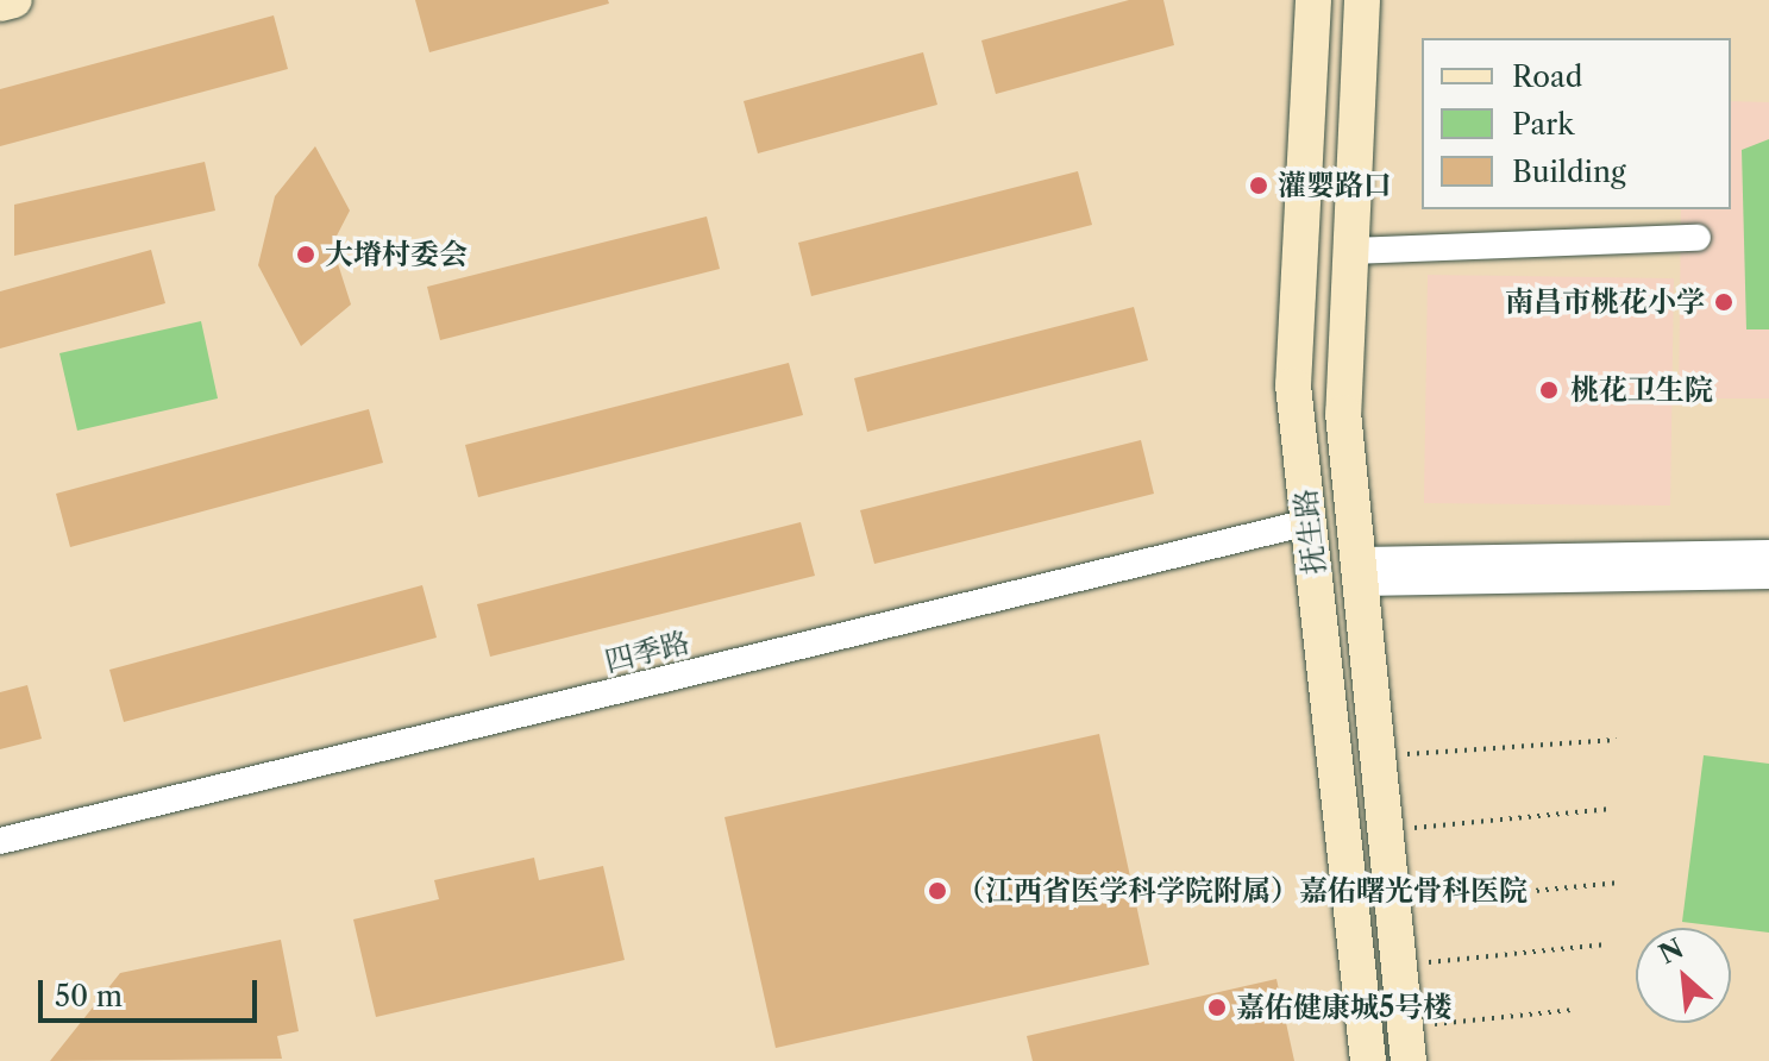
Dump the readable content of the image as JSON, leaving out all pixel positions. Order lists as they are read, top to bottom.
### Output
{
  "streets": {
    "main road": ["抚生路"],
    "street": ["四季路"]
  },
  "crossings": [
    ["抚生路", "四季路"]
  ],
  "places": [
    "灌婴路口",
    "大塉村委会",
    "南昌市桃花小学",
    "桃花卫生院",
    "（江西省医学科学院附属）嘉佑曙光骨科医院",
    "嘉佑健康城5号楼"
  ],
  "legend": ["Road", "Park", "Building"],
  "scale_bar": "50 m",
  "north": "top left"
}
